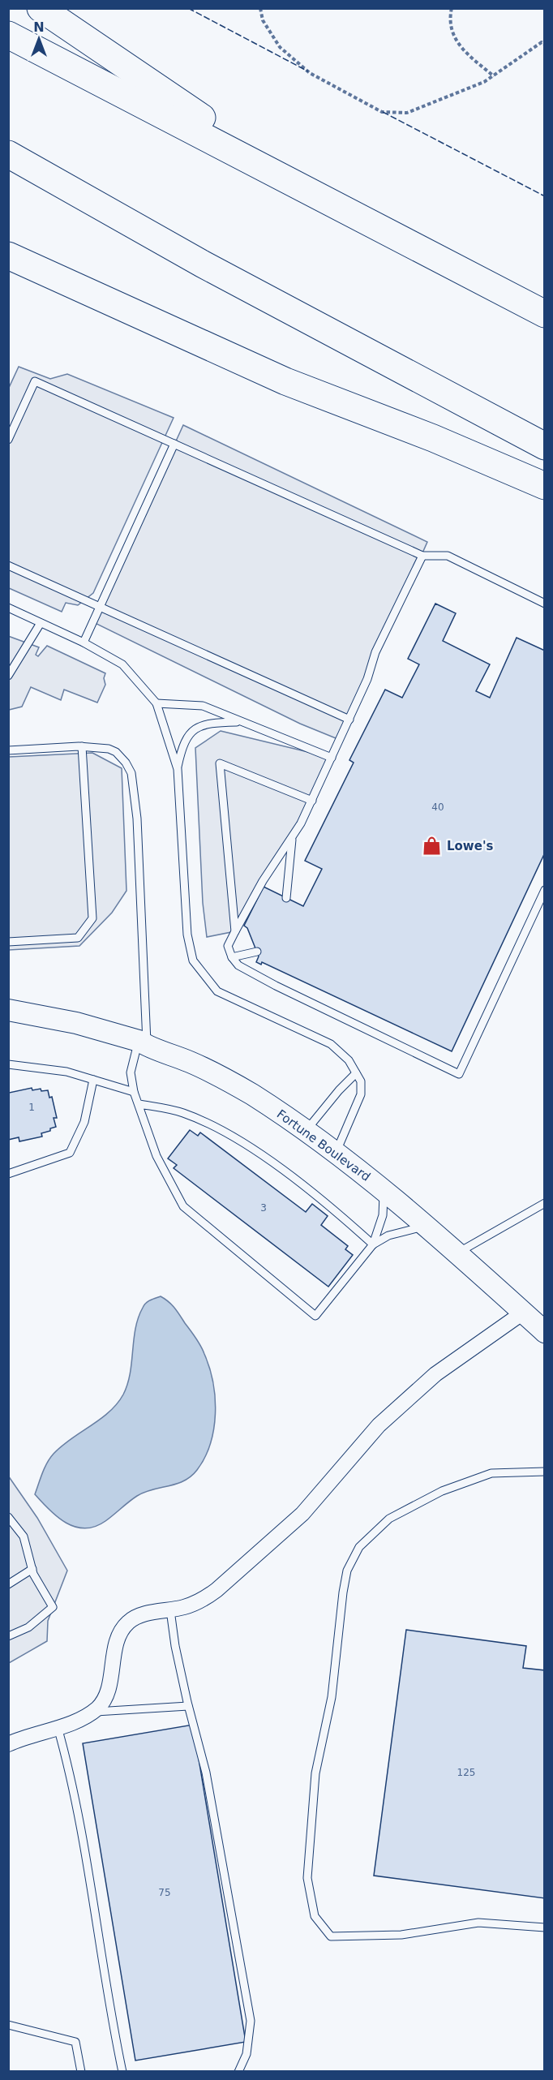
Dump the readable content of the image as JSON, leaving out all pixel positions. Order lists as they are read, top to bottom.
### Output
{
  "streets": {
    "main road": ["Fortune Boulevard"]
  },
  "places": {
    "shop": ["Lowe's"]
  },
  "house_numbers": [
    "40",
    "1",
    "3",
    "125",
    "75"
  ],
  "north": "top"
}
